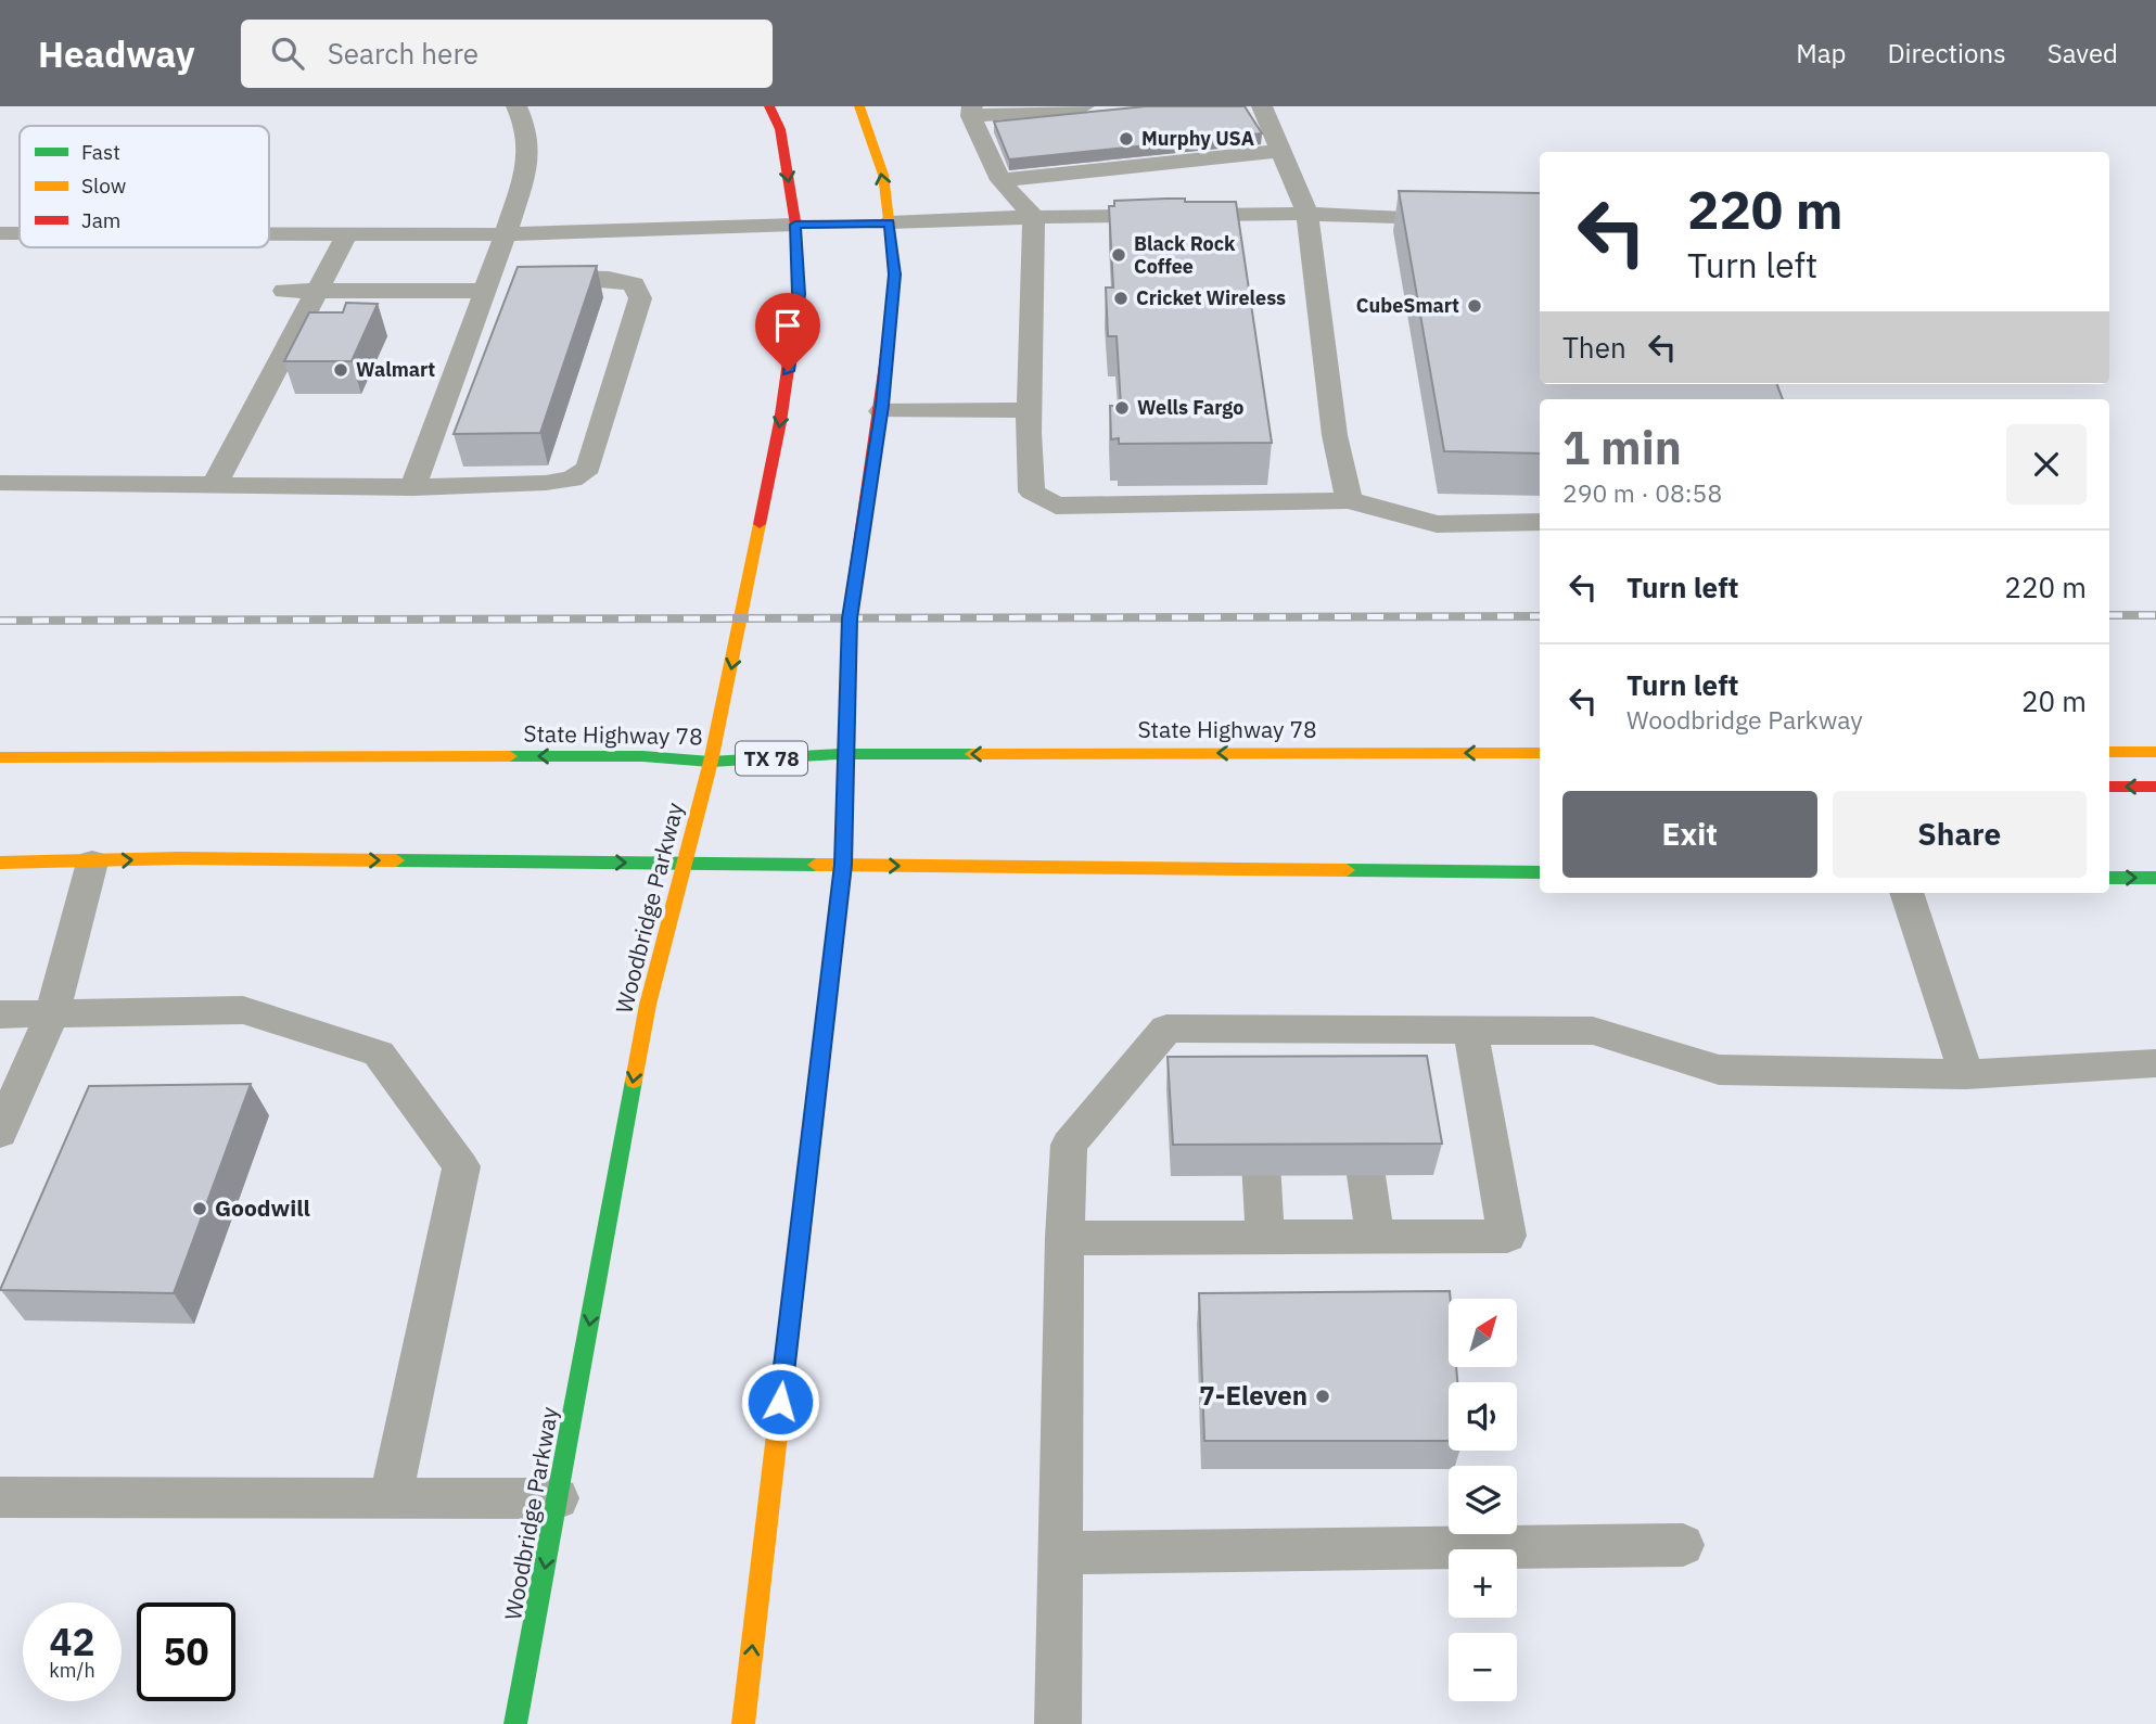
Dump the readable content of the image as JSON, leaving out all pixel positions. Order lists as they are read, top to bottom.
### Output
{
  "streets": {
    "main road": ["State Highway 78", "TX 78", "Woodbridge Parkway"]
  },
  "crossings": [
    ["State Highway 78", "Woodbridge Parkway"]
  ],
  "places": [
    "Murphy USA",
    "Black Rock Coffee",
    "Cricket Wireless",
    "CubeSmart",
    "Walmart",
    "Wells Fargo",
    "Goodwill",
    "7-Eleven"
  ],
  "legend": ["Fast", "Slow", "Jam"],
  "north": "top right",
  "page": {
    "header": "Headway",
    "search": "Search here",
    "nav": ["Map", "Directions", "Saved"],
    "turn": ["220 m", "Turn left"],
    "then": "Then",
    "heading": ["1 min", "290 m · 08:58"],
    "list": [
      {
        "name": "Turn left",
        "value": "220 m"
      },
      {
        "name": "Turn left",
        "note": "Woodbridge Parkway",
        "value": "20 m"
      }
    ],
    "buttons": ["Exit", "Share"],
    "map_buttons": ["+", "−"],
    "speed": "42 km/h",
    "limit": "50"
  }
}
